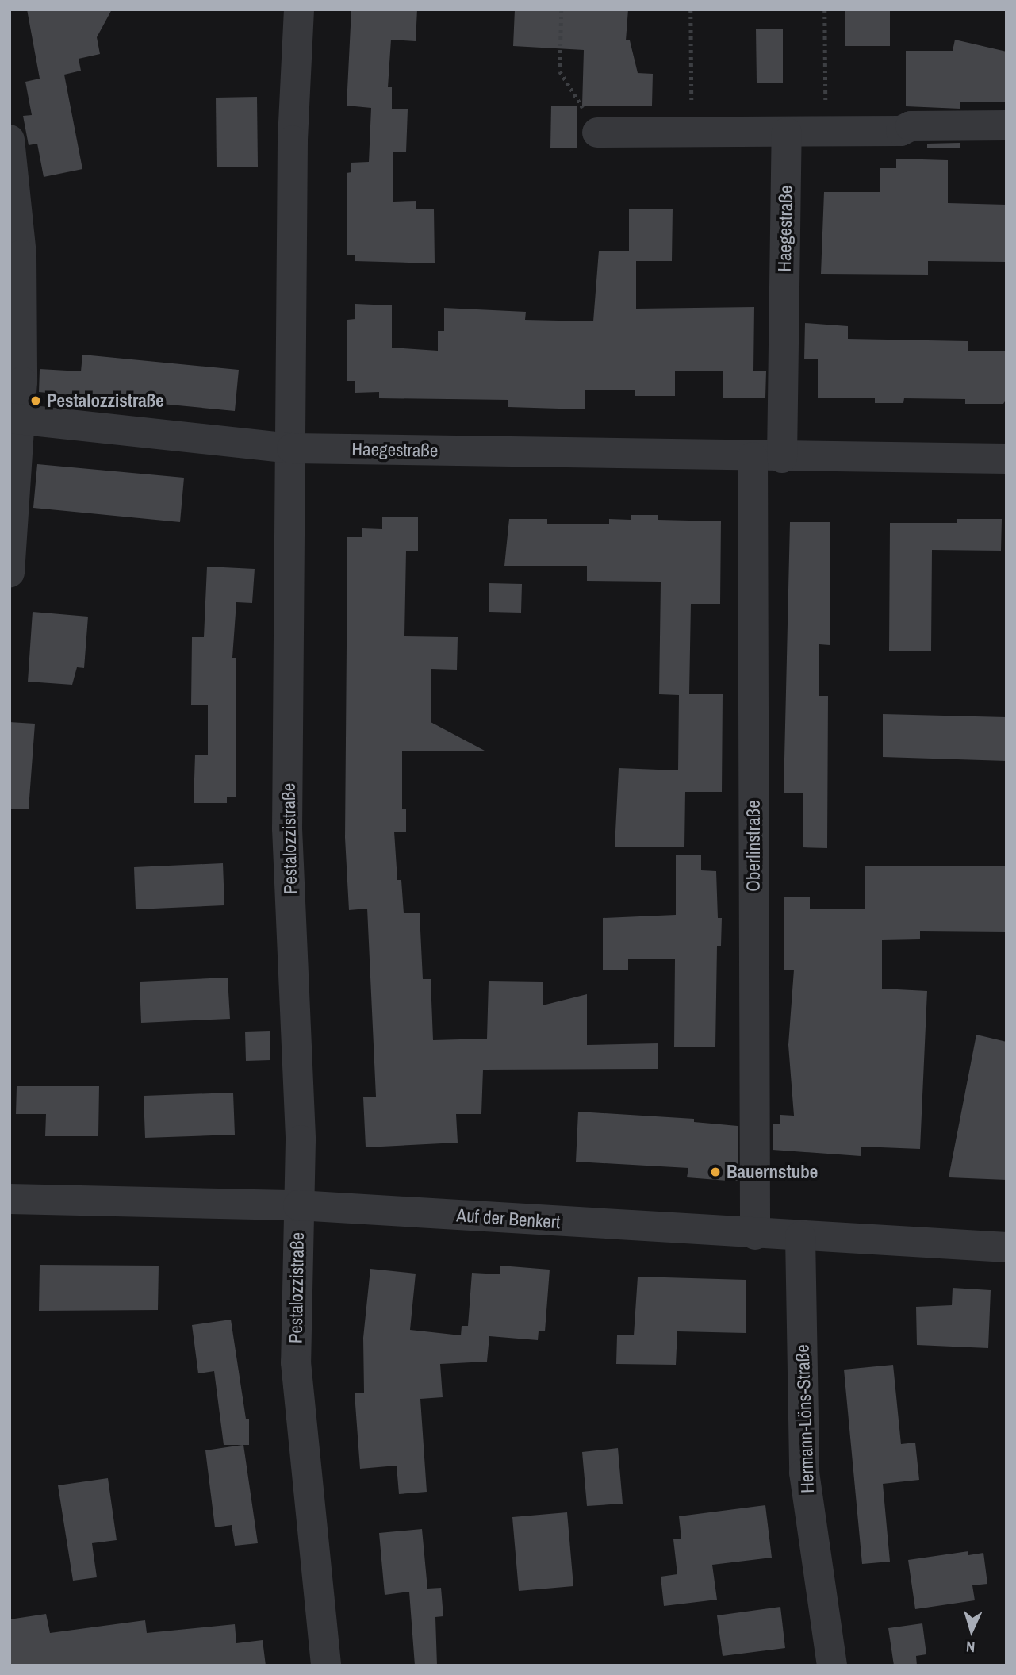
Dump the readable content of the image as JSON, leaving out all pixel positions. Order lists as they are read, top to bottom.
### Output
{
  "streets": {
    "street": [
      "Haegestraße",
      "Pestalozzistraße",
      "Oberlinstraße",
      "Auf der Benkert",
      "Hermann-Löns-Straße"
    ]
  },
  "crossings": [
    ["Haegestraße", "Pestalozzistraße"],
    ["Haegestraße", "Oberlinstraße"],
    ["Pestalozzistraße", "Auf der Benkert"],
    ["Oberlinstraße", "Auf der Benkert"],
    ["Auf der Benkert", "Hermann-Löns-Straße"]
  ],
  "places": ["Pestalozzistraße", "Bauernstube"],
  "north": "bottom"
}
